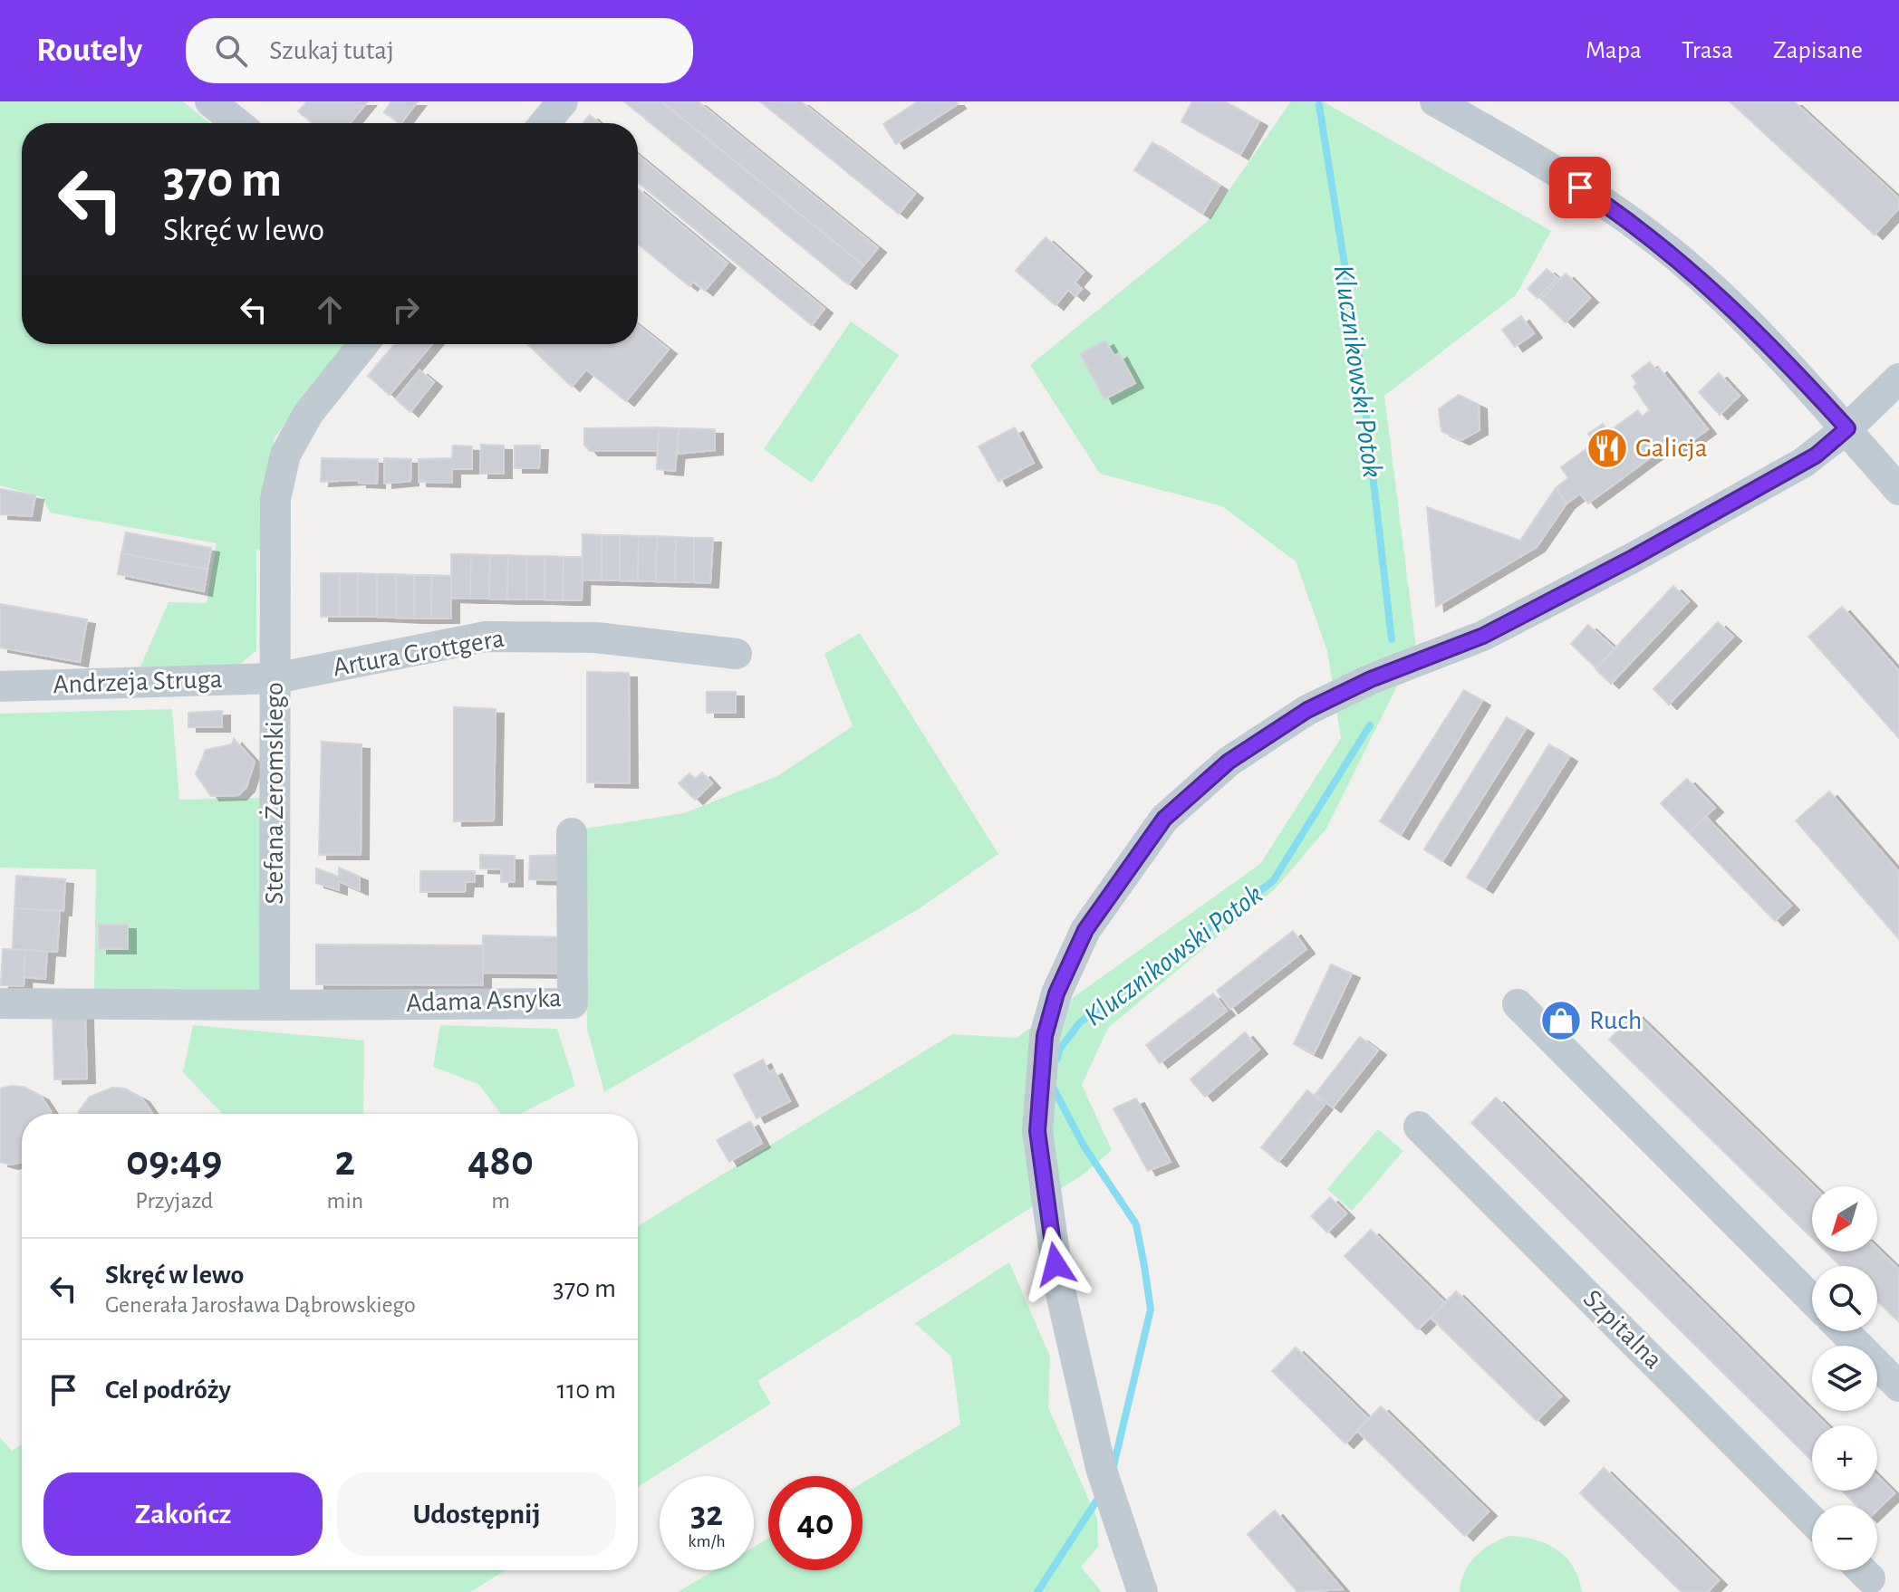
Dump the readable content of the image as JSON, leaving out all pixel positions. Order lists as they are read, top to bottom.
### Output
{
  "streets": {
    "street": [
      "Artura Grottgera",
      "Andrzeja Struga",
      "Stefana Żeromskiego",
      "Adama Asnyka",
      "Szpitalna"
    ]
  },
  "crossings": [
    ["Artura Grottgera", "Andrzeja Struga"],
    ["Artura Grottgera", "Stefana Żeromskiego"],
    ["Andrzeja Struga", "Stefana Żeromskiego"],
    ["Stefana Żeromskiego", "Adama Asnyka"]
  ],
  "water": ["Klucznikowski Potok"],
  "places": {
    "restaurant": ["Galicja"],
    "shop": ["Ruch"]
  },
  "north": "bottom left",
  "page": {
    "header": "Routely",
    "search": "Szukaj tutaj",
    "nav": ["Mapa", "Trasa", "Zapisane"],
    "turn": ["370 m", "Skręć w lewo"],
    "eta": [
      "09:49",
      "Przyjazd",
      "2",
      "min",
      "480",
      "m"
    ],
    "map_buttons": ["+", "−"],
    "list": [
      {
        "name": "Skręć w lewo",
        "note": "Generała Jarosława Dąbrowskiego",
        "value": "370 m"
      },
      {
        "name": "Cel podróży",
        "value": "110 m"
      }
    ],
    "buttons": ["Zakończ", "Udostępnij"],
    "speed": "32 km/h",
    "limit": "40"
  }
}
